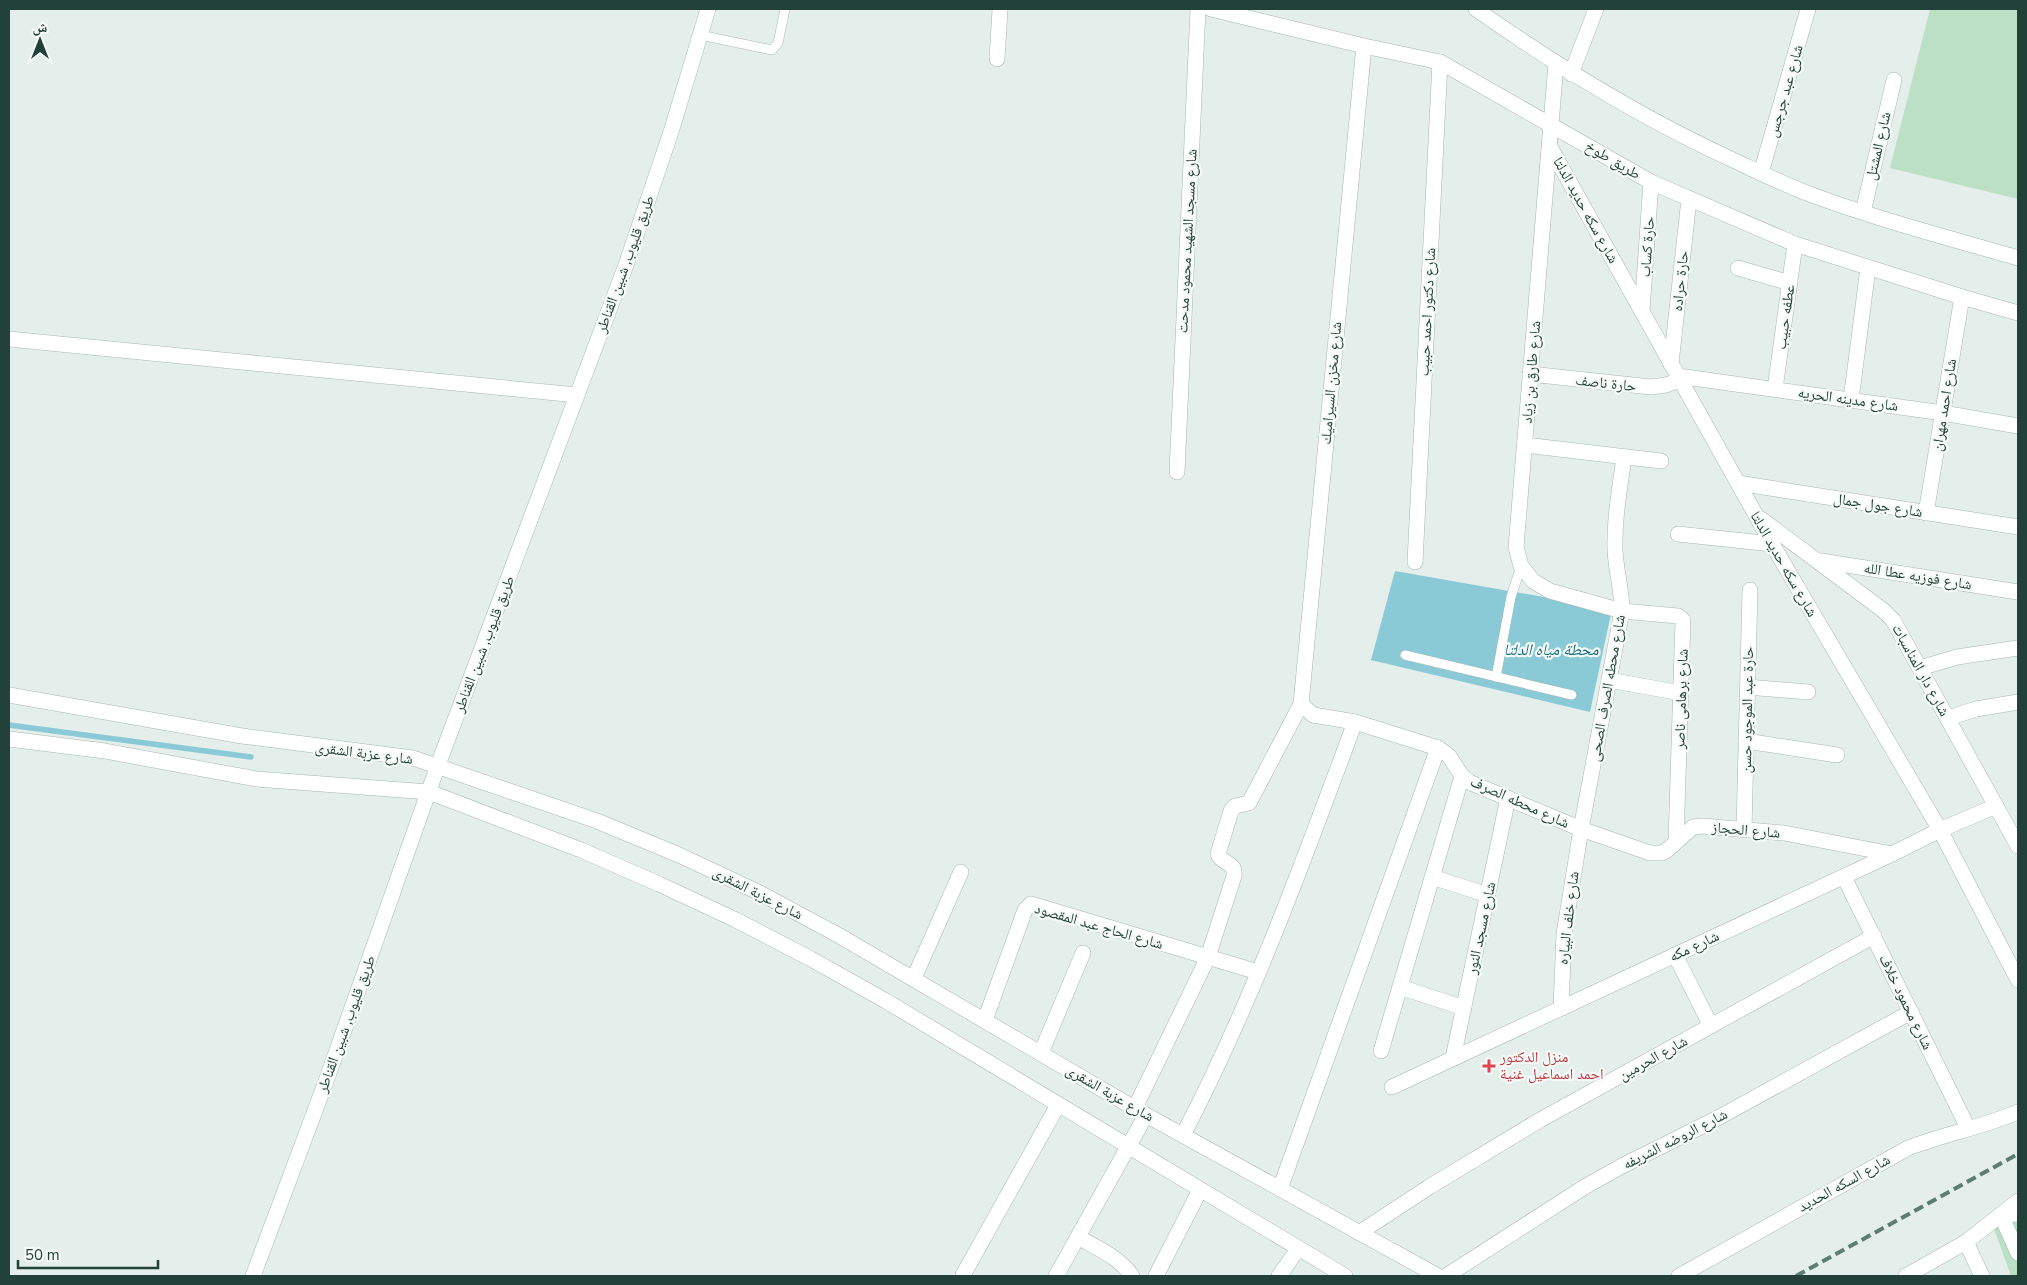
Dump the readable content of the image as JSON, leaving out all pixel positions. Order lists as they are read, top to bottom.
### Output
{
  "streets": {
    "street": [
      "شارع عبد جرجس",
      "شارع المشتل",
      "طريق طوخ",
      "شارع سكه حديد الدلتا",
      "شارع مسجد الشهيد محمود مدحت",
      "حارة كساب",
      "طريق قليوب, شبين القناطر",
      "حارة حراده",
      "شارع دكتور احمد حبيب",
      "عطفه حبيب",
      "شارع طارق بن زياد",
      "شارع مخزن السيراميك",
      "حارة ناصف",
      "شارع مدينه الحريه",
      "شارع احمد مهران",
      "شارع جول جمال",
      "شارع فوزيه عطا الله",
      "شارع دار المناسبات",
      "شارع محطه الصرف الصحى",
      "شارع برهامى ناصر",
      "حارة عبد الموجود حسن",
      "شارع عزبة الشقرى",
      "شارع محطه الصرف",
      "شارع الحجاز",
      "شارع خلف البياره",
      "شارع الحاج عبد المقصود",
      "شارع مسجد النور",
      "شارع مكه",
      "شارع محمود خلاف",
      "شارع الحرمين",
      "شارع الروضه الشريفه",
      "شارع السكه الحديد"
    ]
  },
  "crossings": [
    ["طريق طوخ", "حارة كساب"],
    ["طريق طوخ", "حارة حراده"],
    ["طريق طوخ", "شارع دكتور احمد حبيب"],
    ["طريق طوخ", "عطفه حبيب"],
    ["طريق طوخ", "شارع طارق بن زياد"],
    ["طريق طوخ", "شارع مخزن السيراميك"],
    ["طريق طوخ", "شارع احمد مهران"],
    ["شارع سكه حديد الدلتا", "حارة كساب"],
    ["شارع سكه حديد الدلتا", "حارة حراده"],
    ["شارع سكه حديد الدلتا", "شارع طارق بن زياد"],
    ["شارع سكه حديد الدلتا", "حارة ناصف"],
    ["شارع سكه حديد الدلتا", "شارع مدينه الحريه"],
    ["شارع سكه حديد الدلتا", "شارع جول جمال"],
    ["شارع سكه حديد الدلتا", "شارع دار المناسبات"],
    ["شارع سكه حديد الدلتا", "شارع مكه"],
    ["طريق قليوب, شبين القناطر", "شارع عزبة الشقرى"],
    ["حارة حراده", "حارة ناصف"],
    ["حارة حراده", "شارع مدينه الحريه"],
    ["عطفه حبيب", "شارع مدينه الحريه"],
    ["شارع طارق بن زياد", "حارة ناصف"],
    ["شارع مخزن السيراميك", "شارع محطه الصرف"],
    ["حارة ناصف", "شارع مدينه الحريه"],
    ["شارع مدينه الحريه", "شارع احمد مهران"],
    ["شارع احمد مهران", "شارع جول جمال"],
    ["شارع فوزيه عطا الله", "شارع دار المناسبات"],
    ["شارع دار المناسبات", "شارع مكه"],
    ["شارع محطه الصرف الصحى", "شارع برهامى ناصر"],
    ["شارع محطه الصرف الصحى", "شارع محطه الصرف"],
    ["شارع محطه الصرف الصحى", "شارع الحجاز"],
    ["شارع محطه الصرف الصحى", "شارع خلف البياره"],
    ["شارع برهامى ناصر", "شارع الحجاز"],
    ["حارة عبد الموجود حسن", "شارع الحجاز"],
    ["شارع عزبة الشقرى", "شارع الحاج عبد المقصود"],
    ["شارع عزبة الشقرى", "شارع الحرمين"],
    ["شارع محطه الصرف", "شارع الحجاز"],
    ["شارع محطه الصرف", "شارع خلف البياره"],
    ["شارع محطه الصرف", "شارع مسجد النور"],
    ["شارع الحجاز", "شارع خلف البياره"],
    ["شارع الحجاز", "شارع مكه"],
    ["شارع خلف البياره", "شارع مكه"],
    ["شارع مسجد النور", "شارع مكه"],
    ["شارع مكه", "شارع محمود خلاف"],
    ["شارع محمود خلاف", "شارع الحرمين"],
    ["شارع محمود خلاف", "شارع الروضه الشريفه"],
    ["شارع محمود خلاف", "شارع السكه الحديد"]
  ],
  "water": ["محطة مياه الدلتا"],
  "places": {
    "health": ["منزل الدكتور احمد اسماعيل غنية"]
  },
  "scale_bar": "50 m",
  "north": "top"
}
